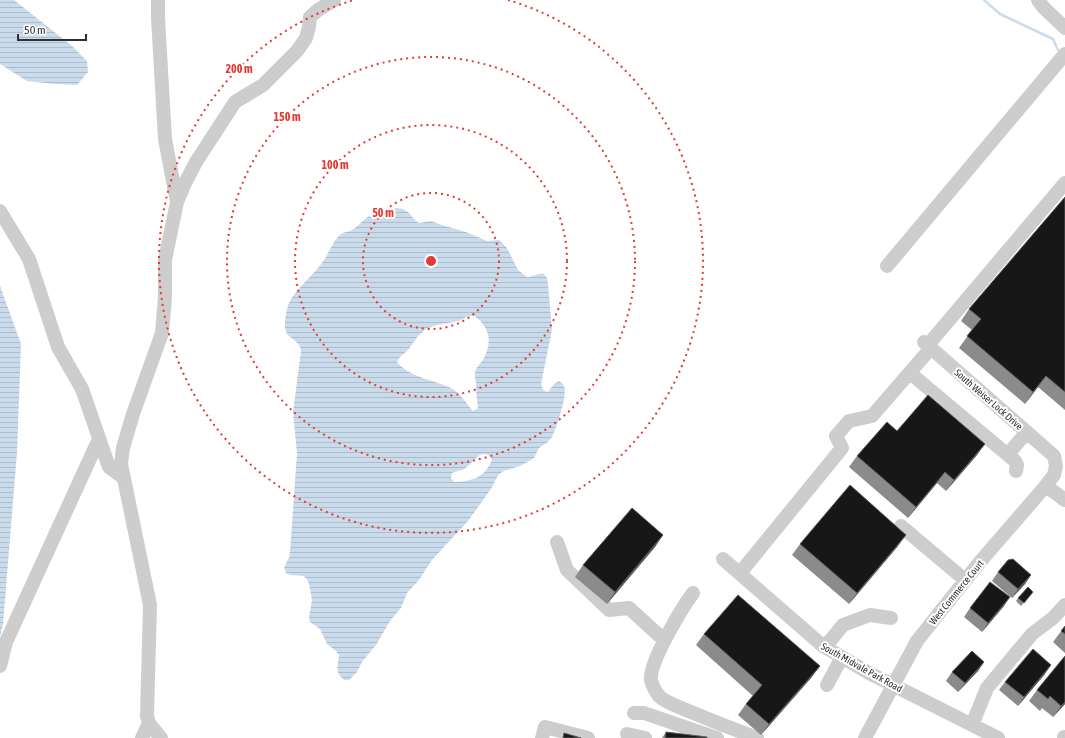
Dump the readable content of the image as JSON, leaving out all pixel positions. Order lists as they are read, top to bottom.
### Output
{
  "streets": {
    "street": ["South Weiser Lock Drive", "West Commerce Court", "South Midvale Park Road"]
  },
  "crossings": [
    ["South Weiser Lock Drive", "West Commerce Court"],
    ["West Commerce Court", "South Midvale Park Road"]
  ],
  "scale_bar": "50 m",
  "rings": [
    "200 m",
    "150 m",
    "100 m",
    "50 m"
  ]
}
